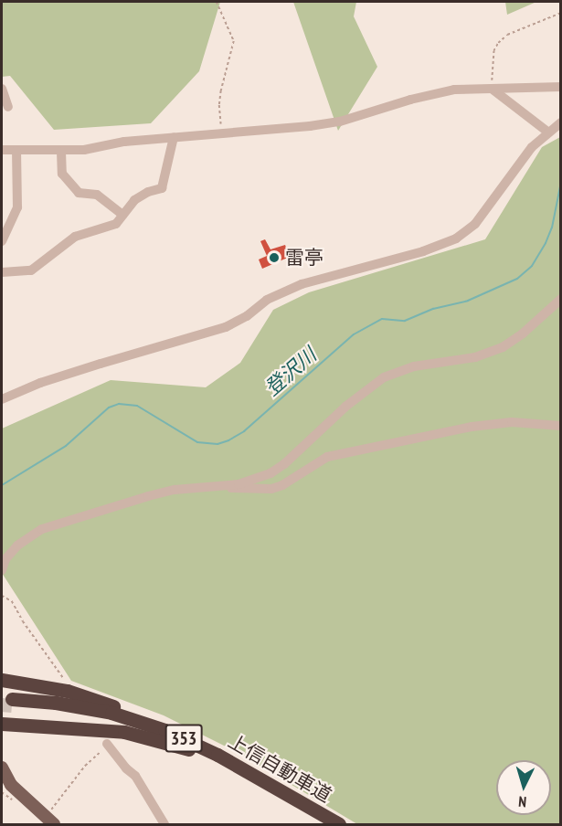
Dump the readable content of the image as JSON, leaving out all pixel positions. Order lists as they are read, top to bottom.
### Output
{
  "streets": {
    "highway": ["353", "上信自動車道"]
  },
  "water": ["登沢川"],
  "places": ["雷亭"],
  "north": "bottom"
}
